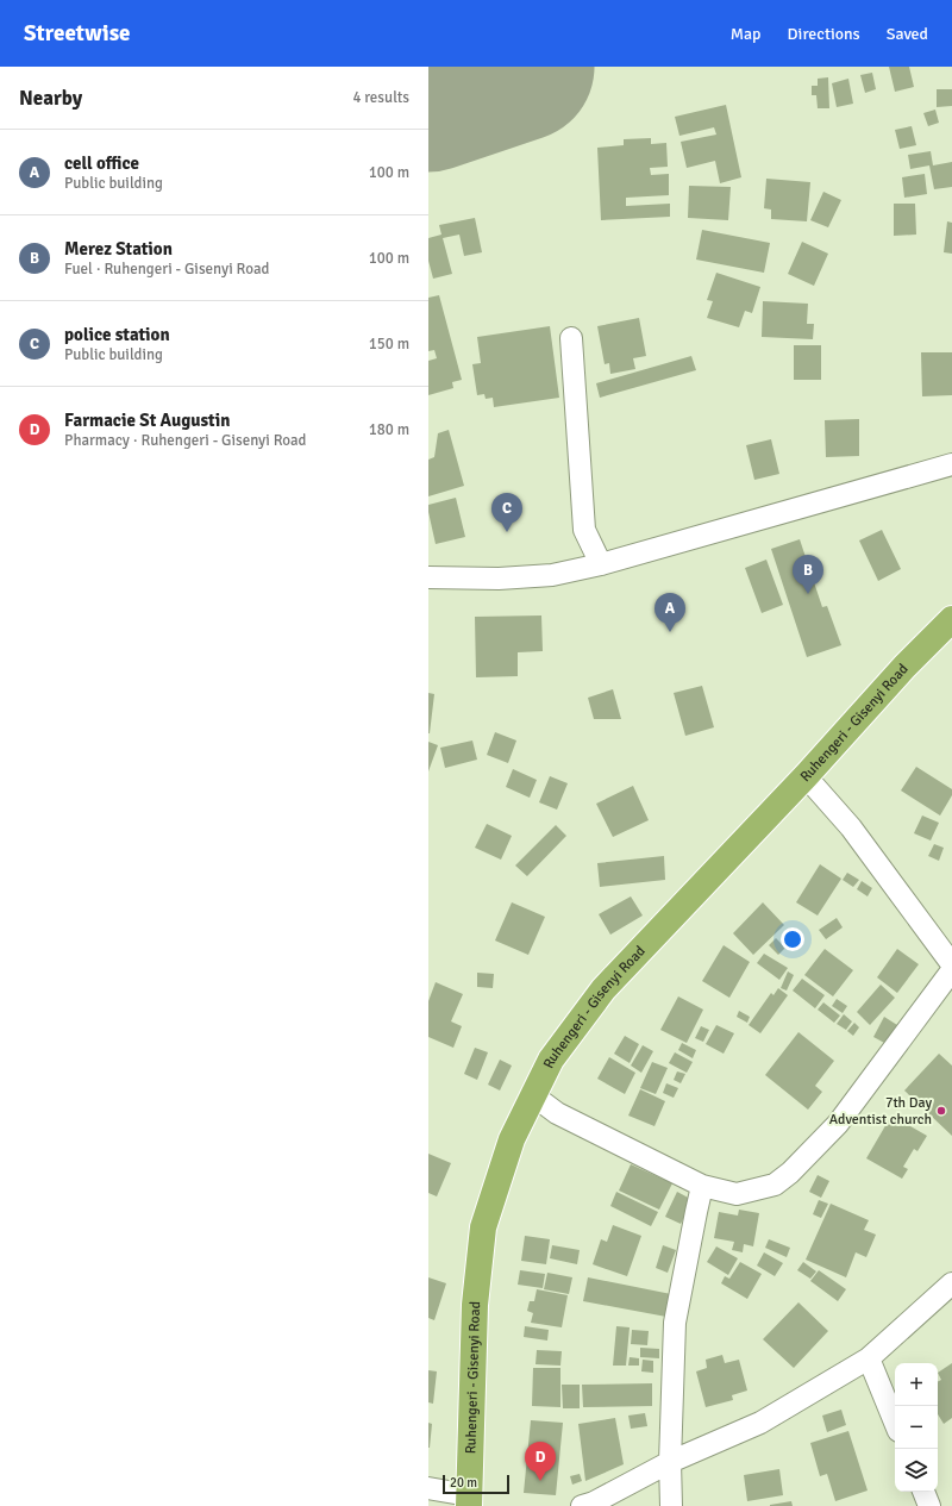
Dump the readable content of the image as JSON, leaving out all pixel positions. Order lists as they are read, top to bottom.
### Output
{
  "streets": {
    "highway": ["Ruhengeri - Gisenyi Road"]
  },
  "places": ["7th Day Adventist church"],
  "scale_bar": "20 m",
  "page": {
    "header": "Streetwise",
    "nav": ["Map", "Directions", "Saved"],
    "heading": ["Nearby", "4 results"],
    "list": [
      {
        "mark": "A",
        "name": "cell office",
        "note": "Public building",
        "value": "100 m"
      },
      {
        "mark": "B",
        "name": "Merez Station",
        "note": "Fuel · Ruhengeri - Gisenyi Road",
        "value": "100 m"
      },
      {
        "mark": "C",
        "name": "police station",
        "note": "Public building",
        "value": "150 m"
      },
      {
        "mark": "D",
        "name": "Farmacie St Augustin",
        "note": "Pharmacy · Ruhengeri - Gisenyi Road",
        "value": "180 m"
      }
    ],
    "pins": [
      "C",
      "B",
      "A",
      "D"
    ],
    "map_buttons": ["+", "−"],
    "scale": "20 m"
  }
}
